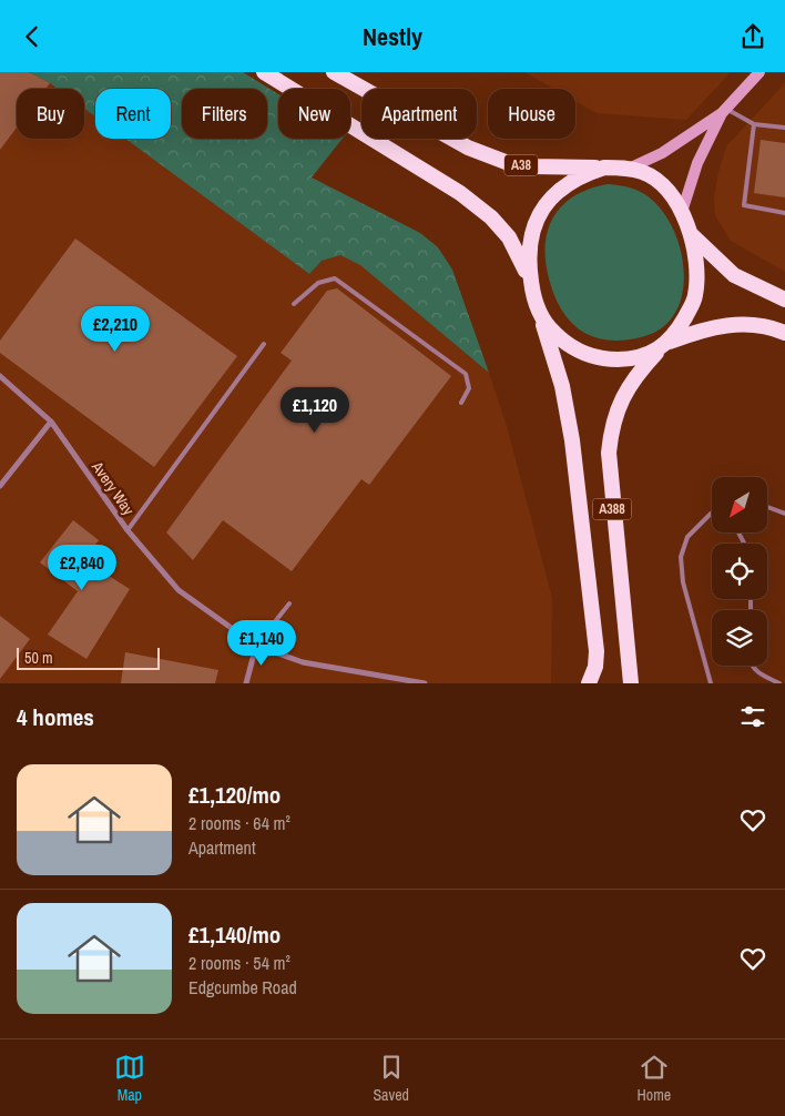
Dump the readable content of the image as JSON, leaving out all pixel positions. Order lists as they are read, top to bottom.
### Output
{
  "streets": {
    "highway": ["A38", "A388"],
    "street": ["Avery Way"]
  },
  "crossings": [
    ["A38", "A388"]
  ],
  "scale_bar": "50 m",
  "north": "bottom left",
  "page": {
    "header": "Nestly",
    "chip": [
      "Buy",
      "Rent",
      "Filters",
      "New",
      "Apartment",
      "House"
    ],
    "price": [
      "£2,210",
      "£1,120",
      "£2,840",
      "£1,140"
    ],
    "scale": "50 m",
    "heading": "4 homes",
    "list": [
      {
        "name": "£1,120/mo",
        "note": "2 rooms · 64 m² · Apartment"
      },
      {
        "name": "£1,140/mo",
        "note": "2 rooms · 54 m² · Edgcumbe Road"
      }
    ],
    "tabs": ["Map", "Saved", "Home"]
  }
}
